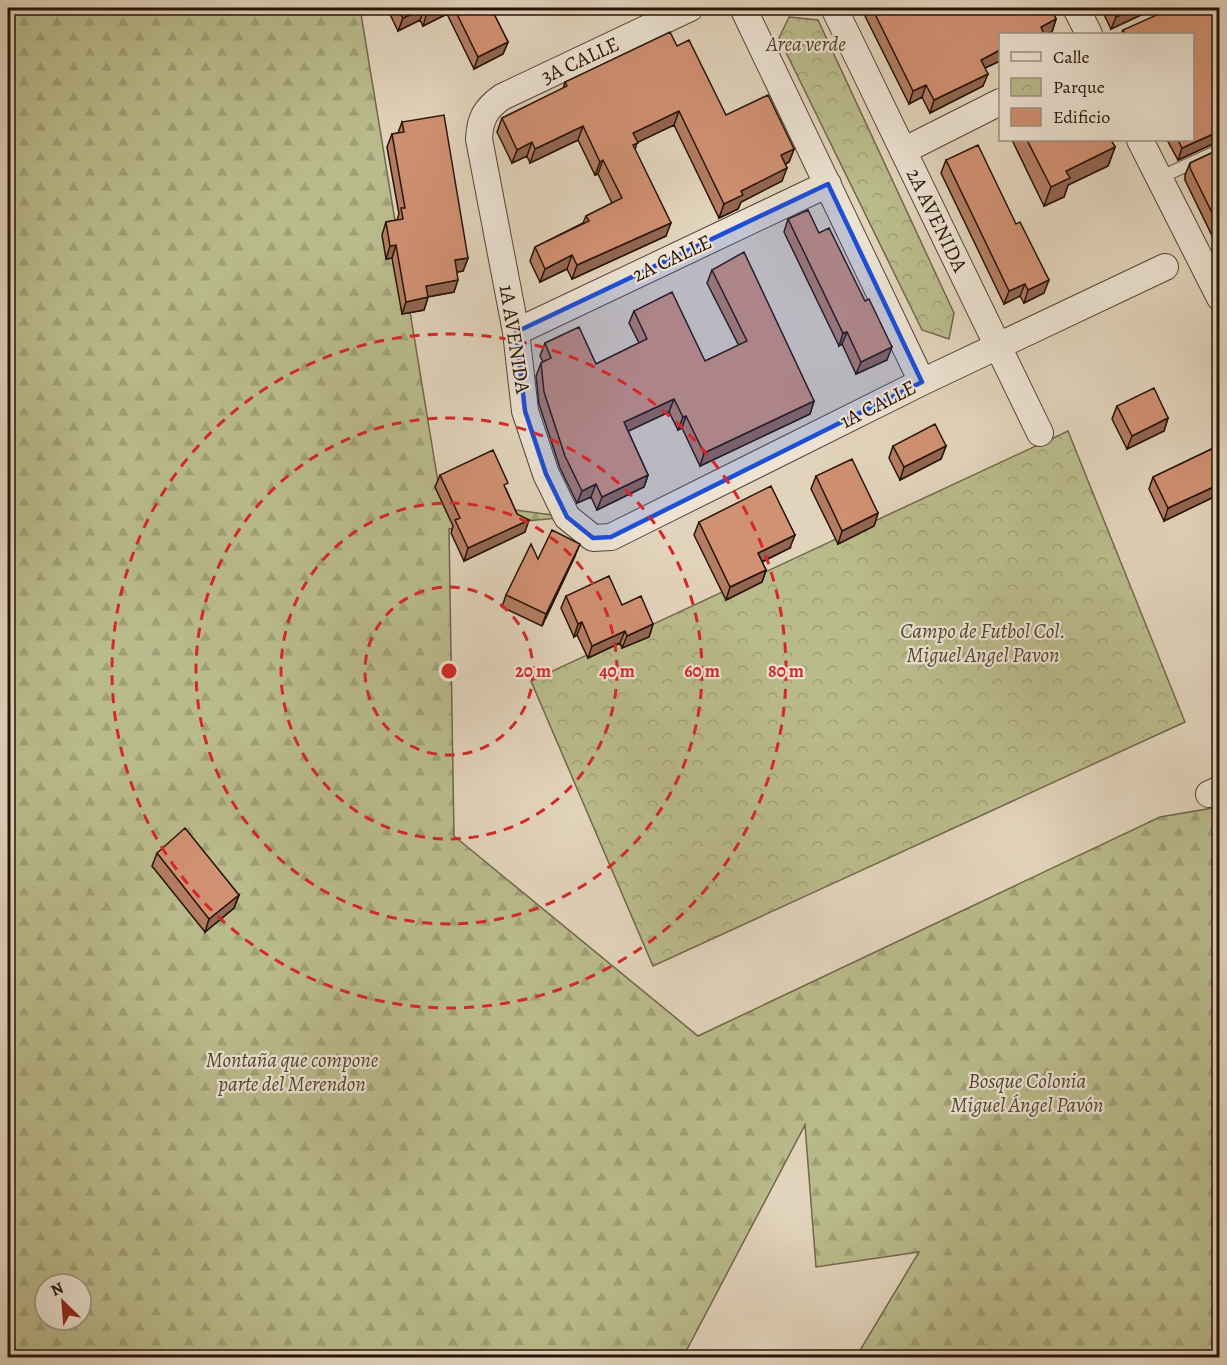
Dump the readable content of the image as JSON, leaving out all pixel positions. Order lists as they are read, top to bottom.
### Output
{
  "streets": {
    "street": [
      "3A CALLE",
      "2A AVENIDA",
      "2A CALLE",
      "1A AVENIDA",
      "1A CALLE"
    ]
  },
  "crossings": [
    ["3A CALLE", "1A AVENIDA"],
    ["2A AVENIDA", "1A CALLE"],
    ["2A CALLE", "1A AVENIDA"],
    ["1A AVENIDA", "1A CALLE"]
  ],
  "parks": [
    "Area verde",
    "Campo de Futbol Col. Miguel Angel Pavon",
    "Montaña que compone parte del Merendon",
    "Bosque Colonia Miguel Ángel Pavón"
  ],
  "legend": ["Calle", "Parque", "Edificio"],
  "north": "top left",
  "rings": [
    "20 m",
    "40 m",
    "60 m",
    "80 m"
  ]
}
